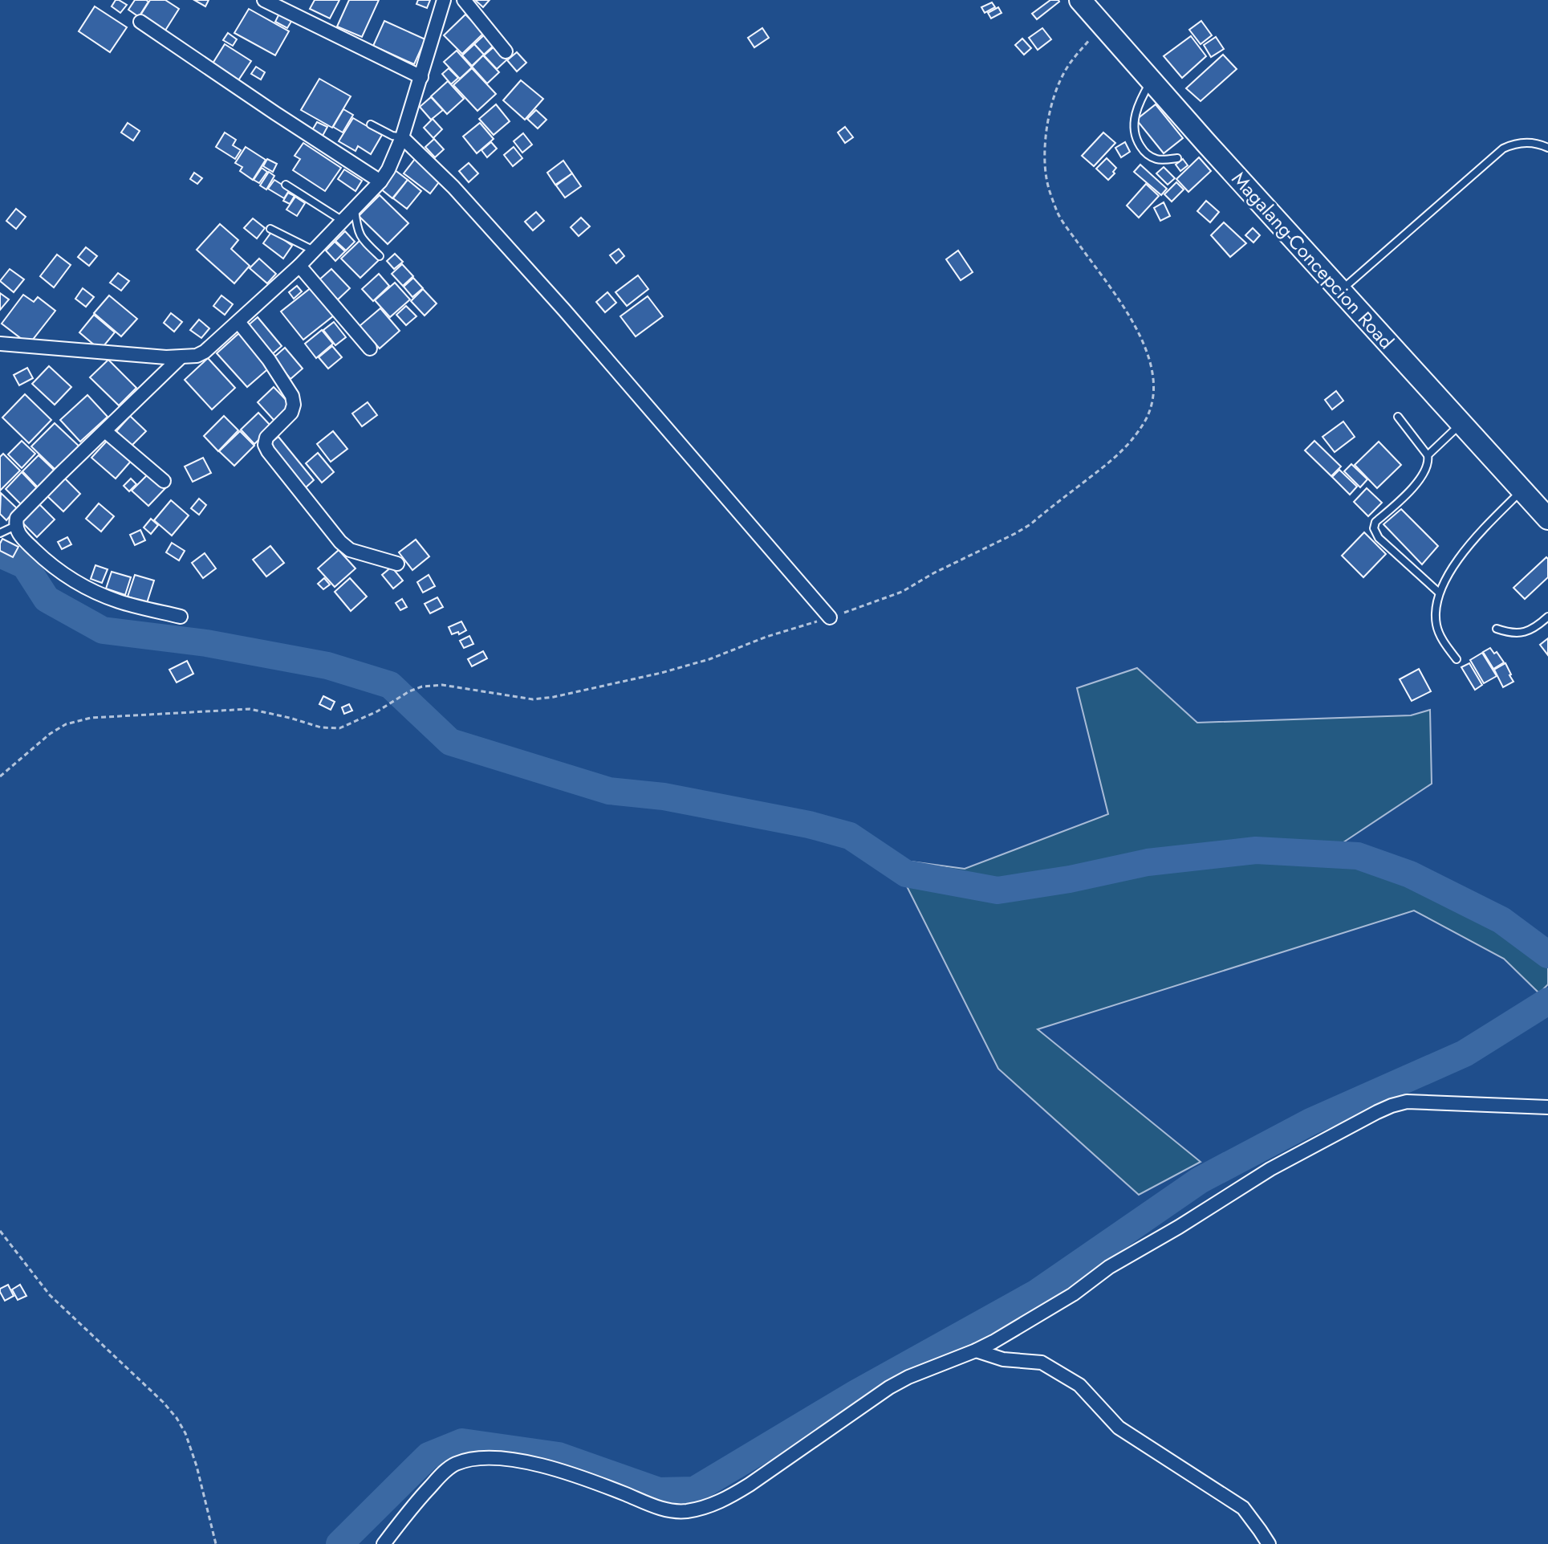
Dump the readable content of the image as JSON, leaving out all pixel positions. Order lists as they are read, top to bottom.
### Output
{
  "streets": {
    "main road": ["Magalang-Concepcion Road"]
  }
}
